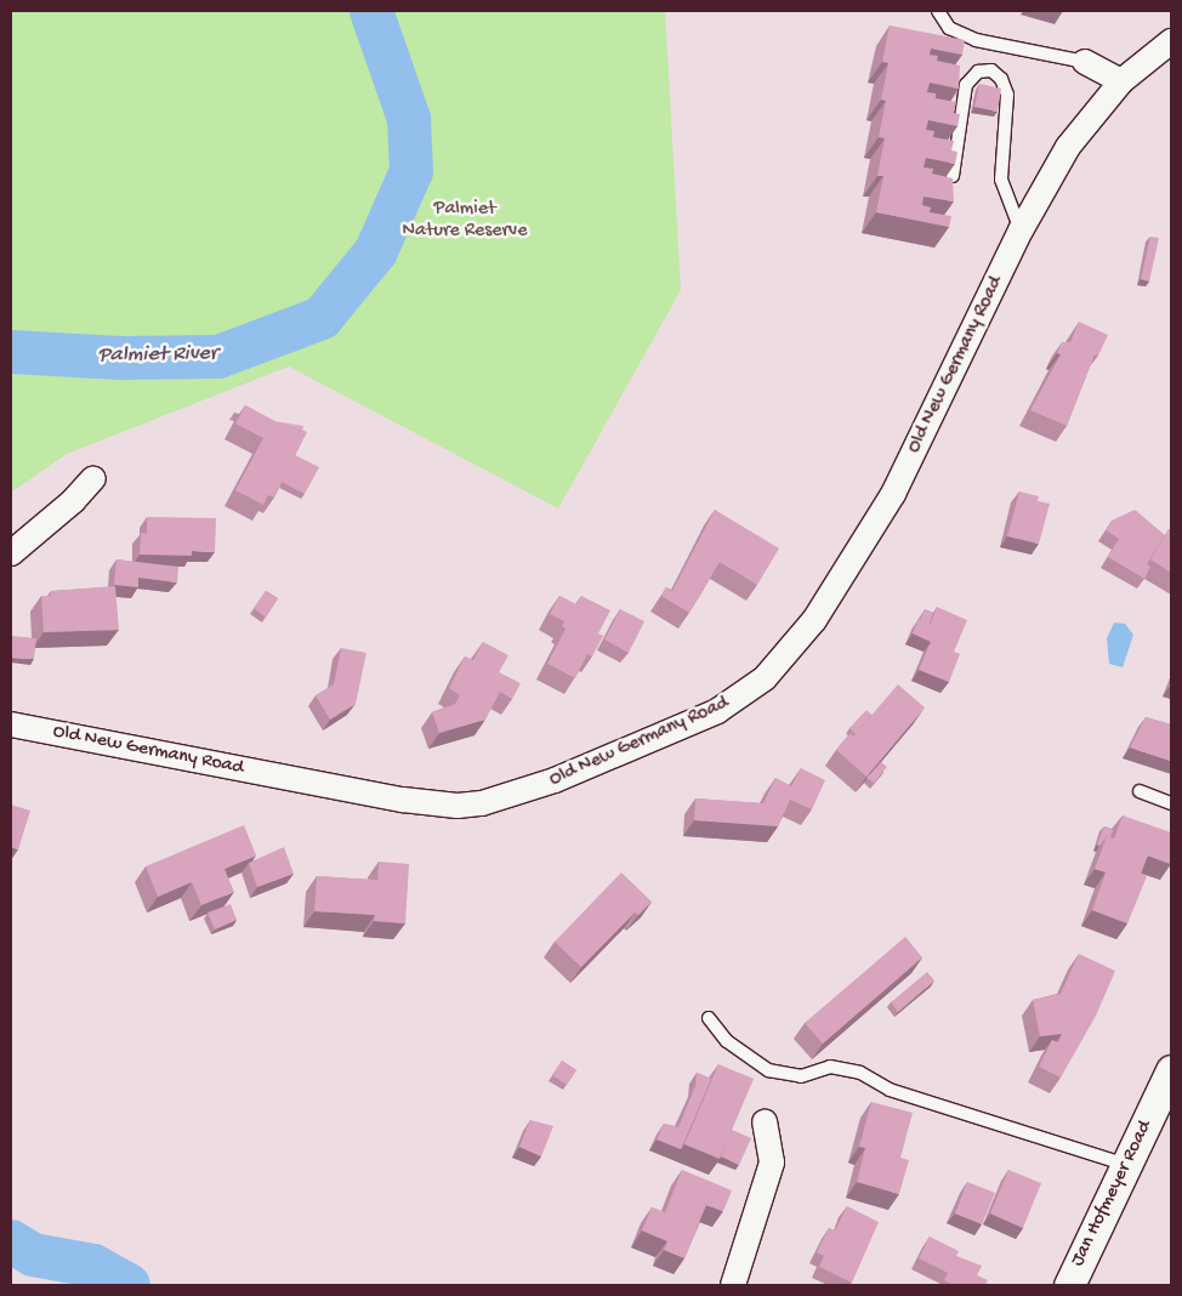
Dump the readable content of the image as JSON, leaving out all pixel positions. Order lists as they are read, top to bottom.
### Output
{
  "streets": {
    "street": ["Old New Germany Road", "Jan Hofmeyer Road"]
  },
  "water": ["Palmiet River"],
  "parks": ["Palmiet Nature Reserve"]
}
